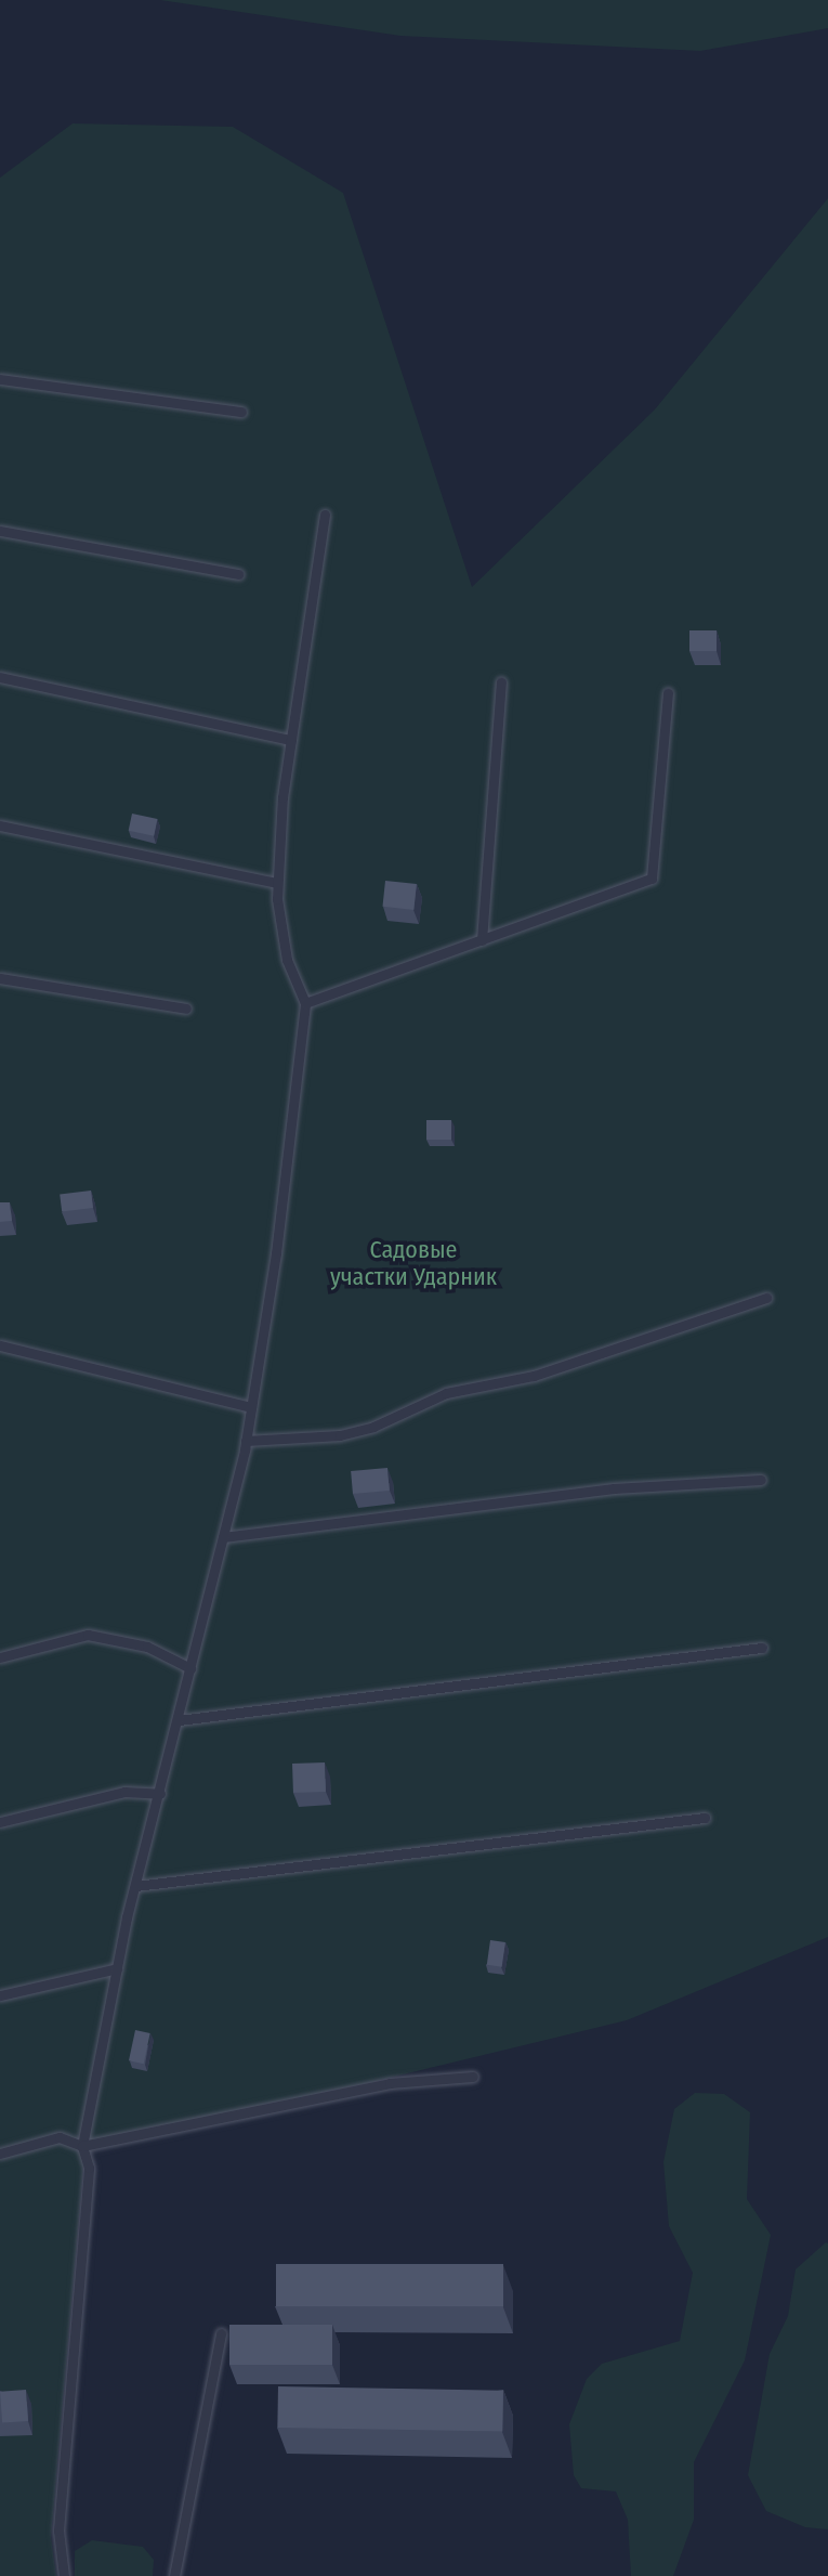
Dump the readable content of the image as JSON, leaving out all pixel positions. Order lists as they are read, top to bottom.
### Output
{
  "parks": ["Садовые участки Ударник"]
}
